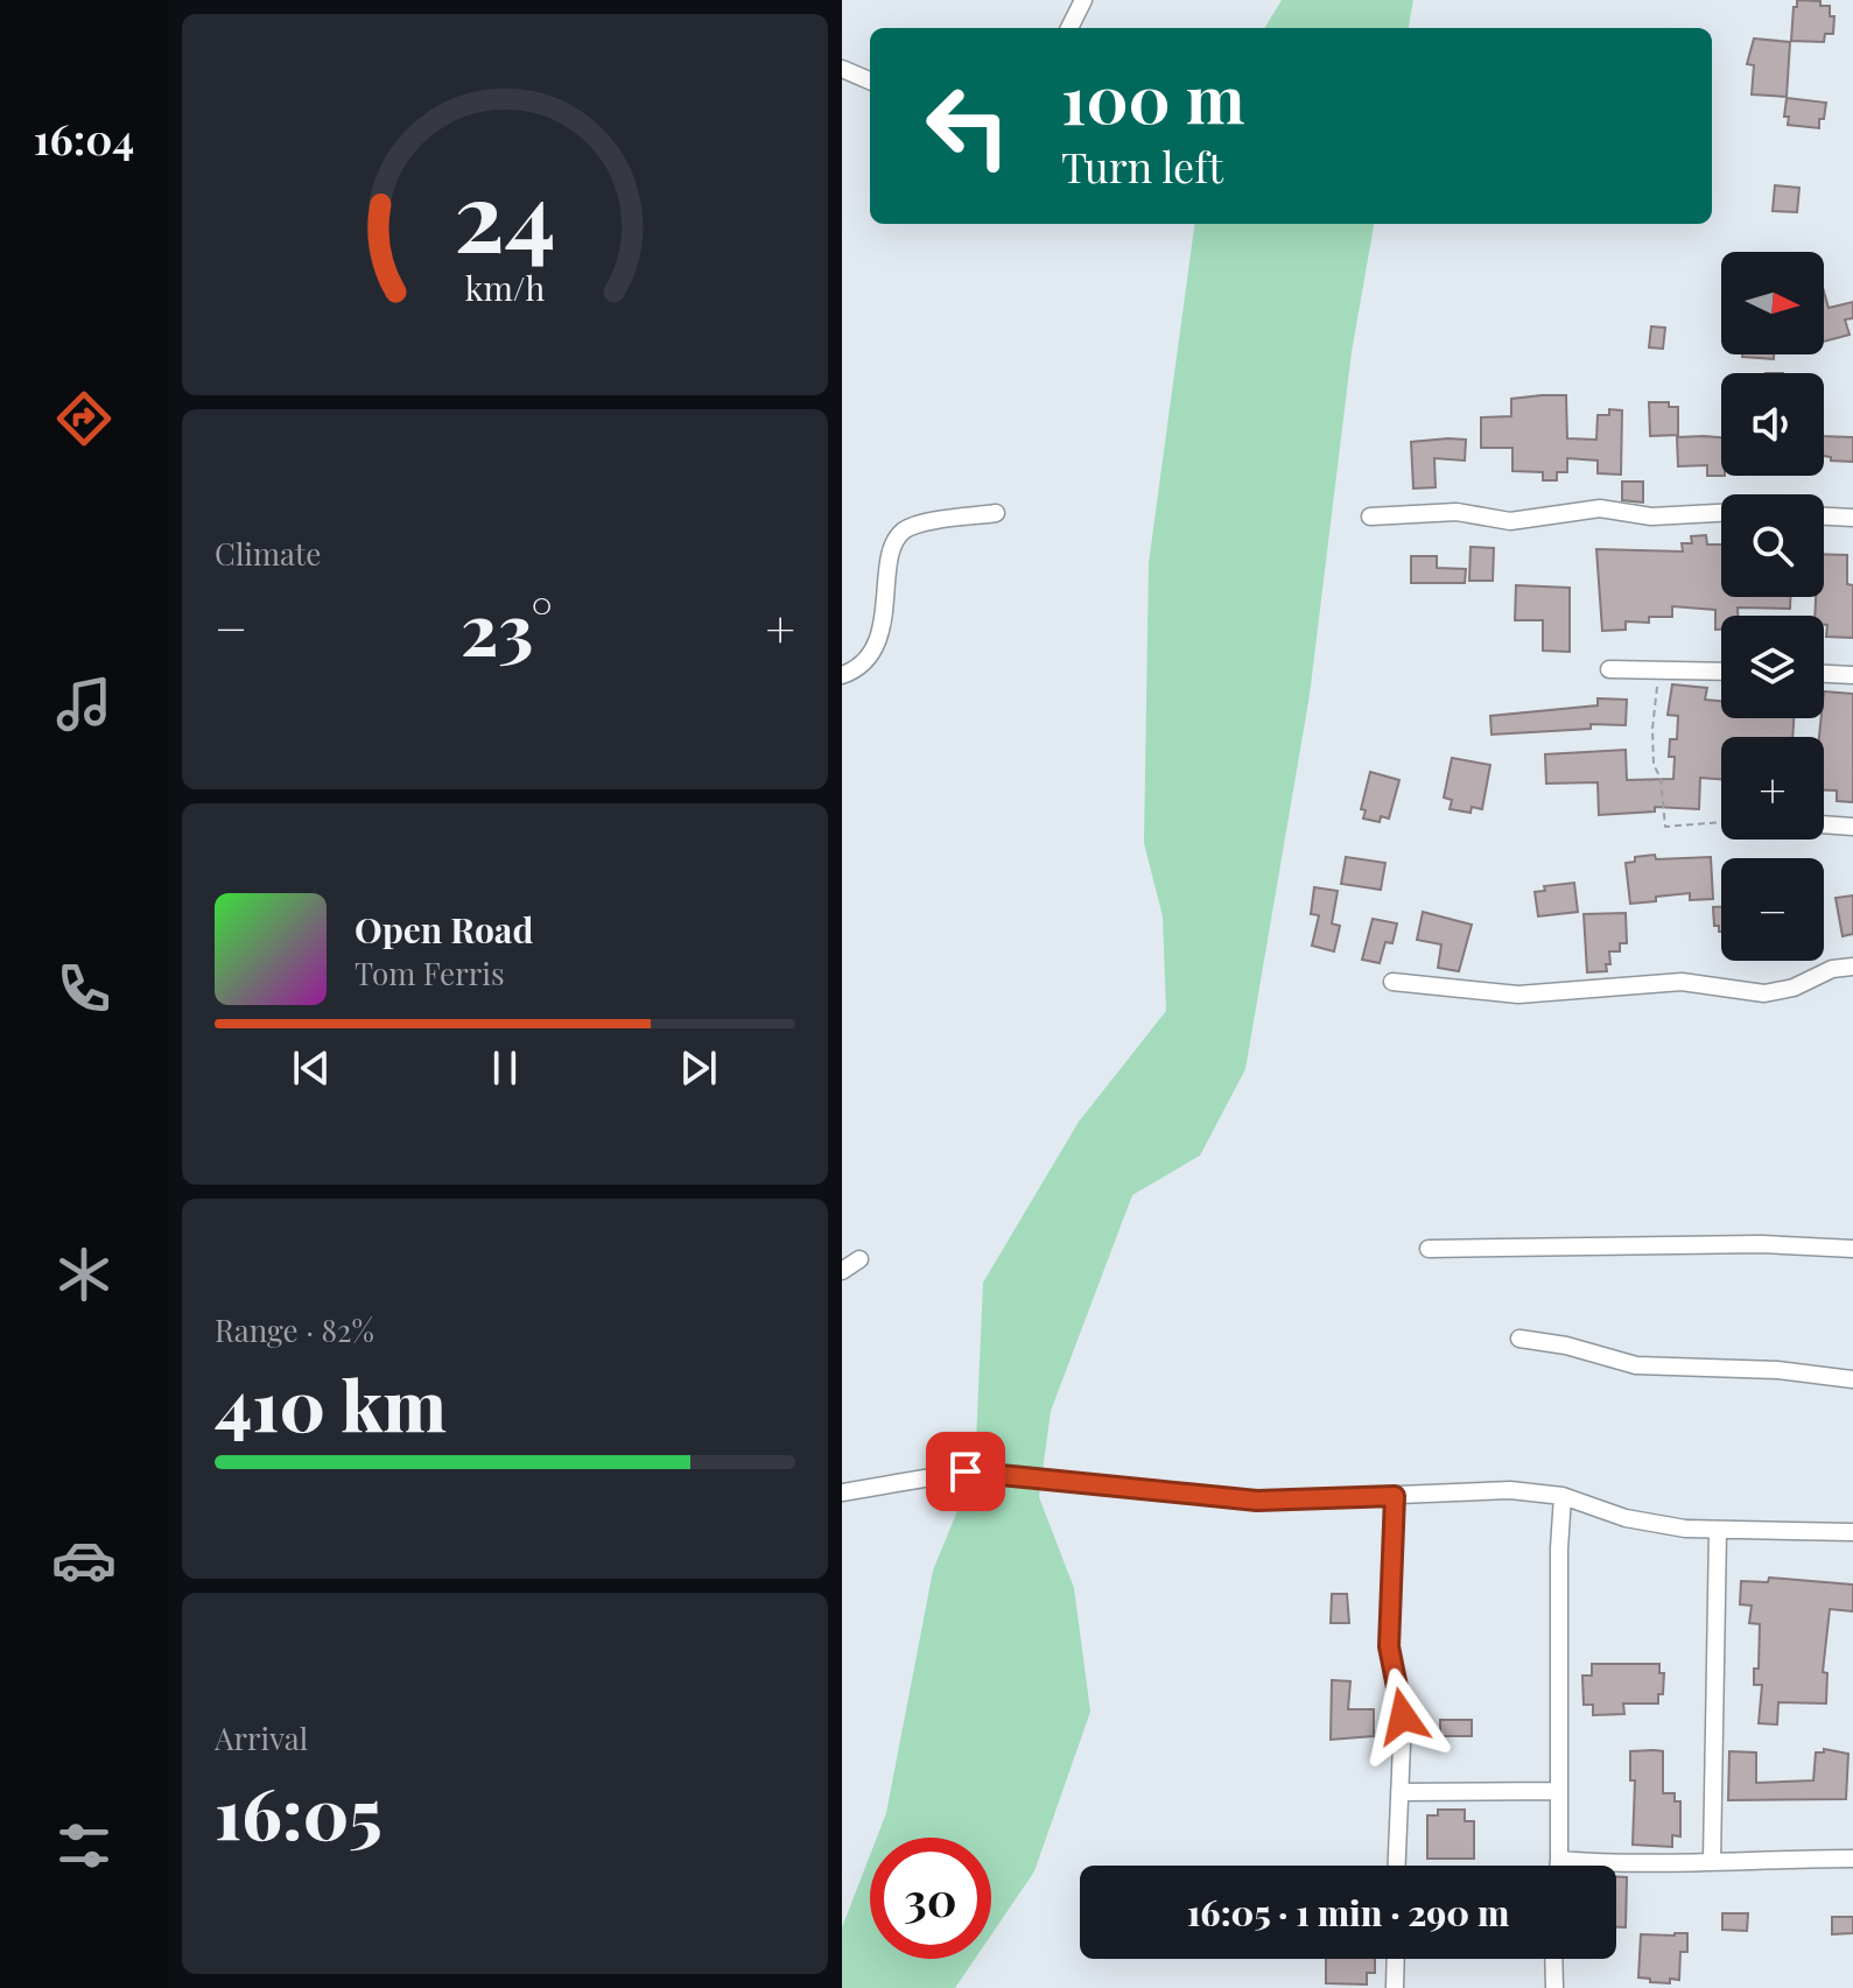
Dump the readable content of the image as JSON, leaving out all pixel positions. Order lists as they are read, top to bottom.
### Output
{
  "north": "right",
  "page": {
    "tabs": "16:04",
    "turn": ["100 m", "Turn left"],
    "map_buttons": ["+", "−"],
    "tile": [
      "Climate",
      ["Range · 82%", "410 km"],
      ["Arrival", "16:05"]
    ],
    "heat": ["−", "23°", "+"],
    "song": ["Open Road", "Tom Ferris"],
    "limit": "30",
    "trip": "16:05 · 1 min · 290 m",
    "gauge": ["24", "km/h"]
  }
}
